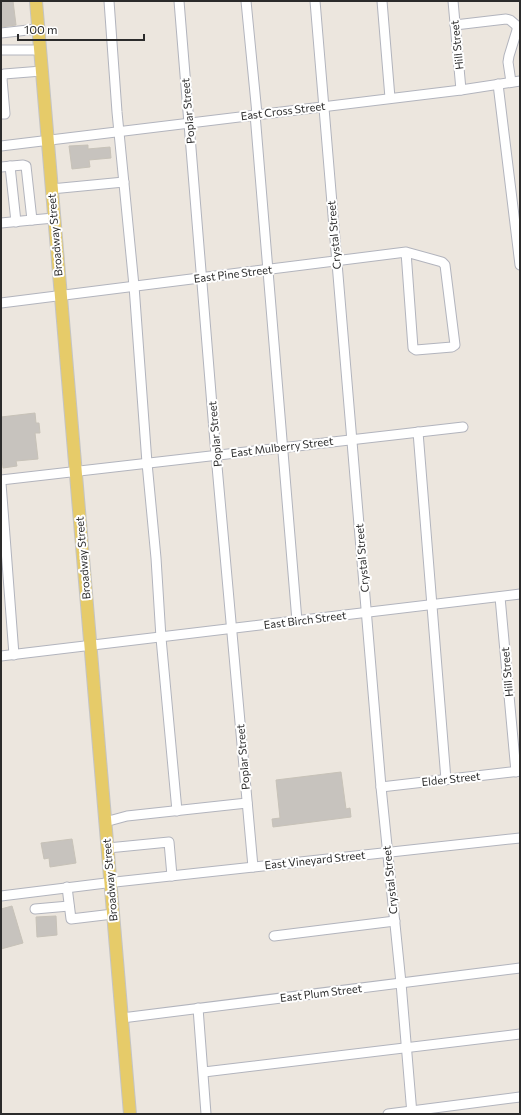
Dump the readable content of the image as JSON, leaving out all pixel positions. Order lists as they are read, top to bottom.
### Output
{
  "streets": {
    "main road": ["Broadway Street"],
    "street": [
      "Hill Street",
      "Poplar Street",
      "East Cross Street",
      "Crystal Street",
      "East Pine Street",
      "East Mulberry Street",
      "East Birch Street",
      "Elder Street",
      "East Vineyard Street",
      "East Plum Street"
    ]
  },
  "crossings": [
    ["Hill Street", "East Cross Street"],
    ["Hill Street", "East Birch Street"],
    ["Hill Street", "Elder Street"],
    ["Poplar Street", "East Cross Street"],
    ["Poplar Street", "East Pine Street"],
    ["Poplar Street", "East Mulberry Street"],
    ["Poplar Street", "East Birch Street"],
    ["Poplar Street", "East Vineyard Street"],
    ["East Cross Street", "Broadway Street"],
    ["East Cross Street", "Crystal Street"],
    ["Broadway Street", "East Pine Street"],
    ["Broadway Street", "East Mulberry Street"],
    ["Broadway Street", "East Birch Street"],
    ["Broadway Street", "East Vineyard Street"],
    ["Broadway Street", "East Plum Street"],
    ["Crystal Street", "East Pine Street"],
    ["Crystal Street", "East Mulberry Street"],
    ["Crystal Street", "East Birch Street"],
    ["Crystal Street", "Elder Street"],
    ["Crystal Street", "East Vineyard Street"],
    ["Crystal Street", "East Plum Street"]
  ],
  "scale_bar": "100 m"
}
